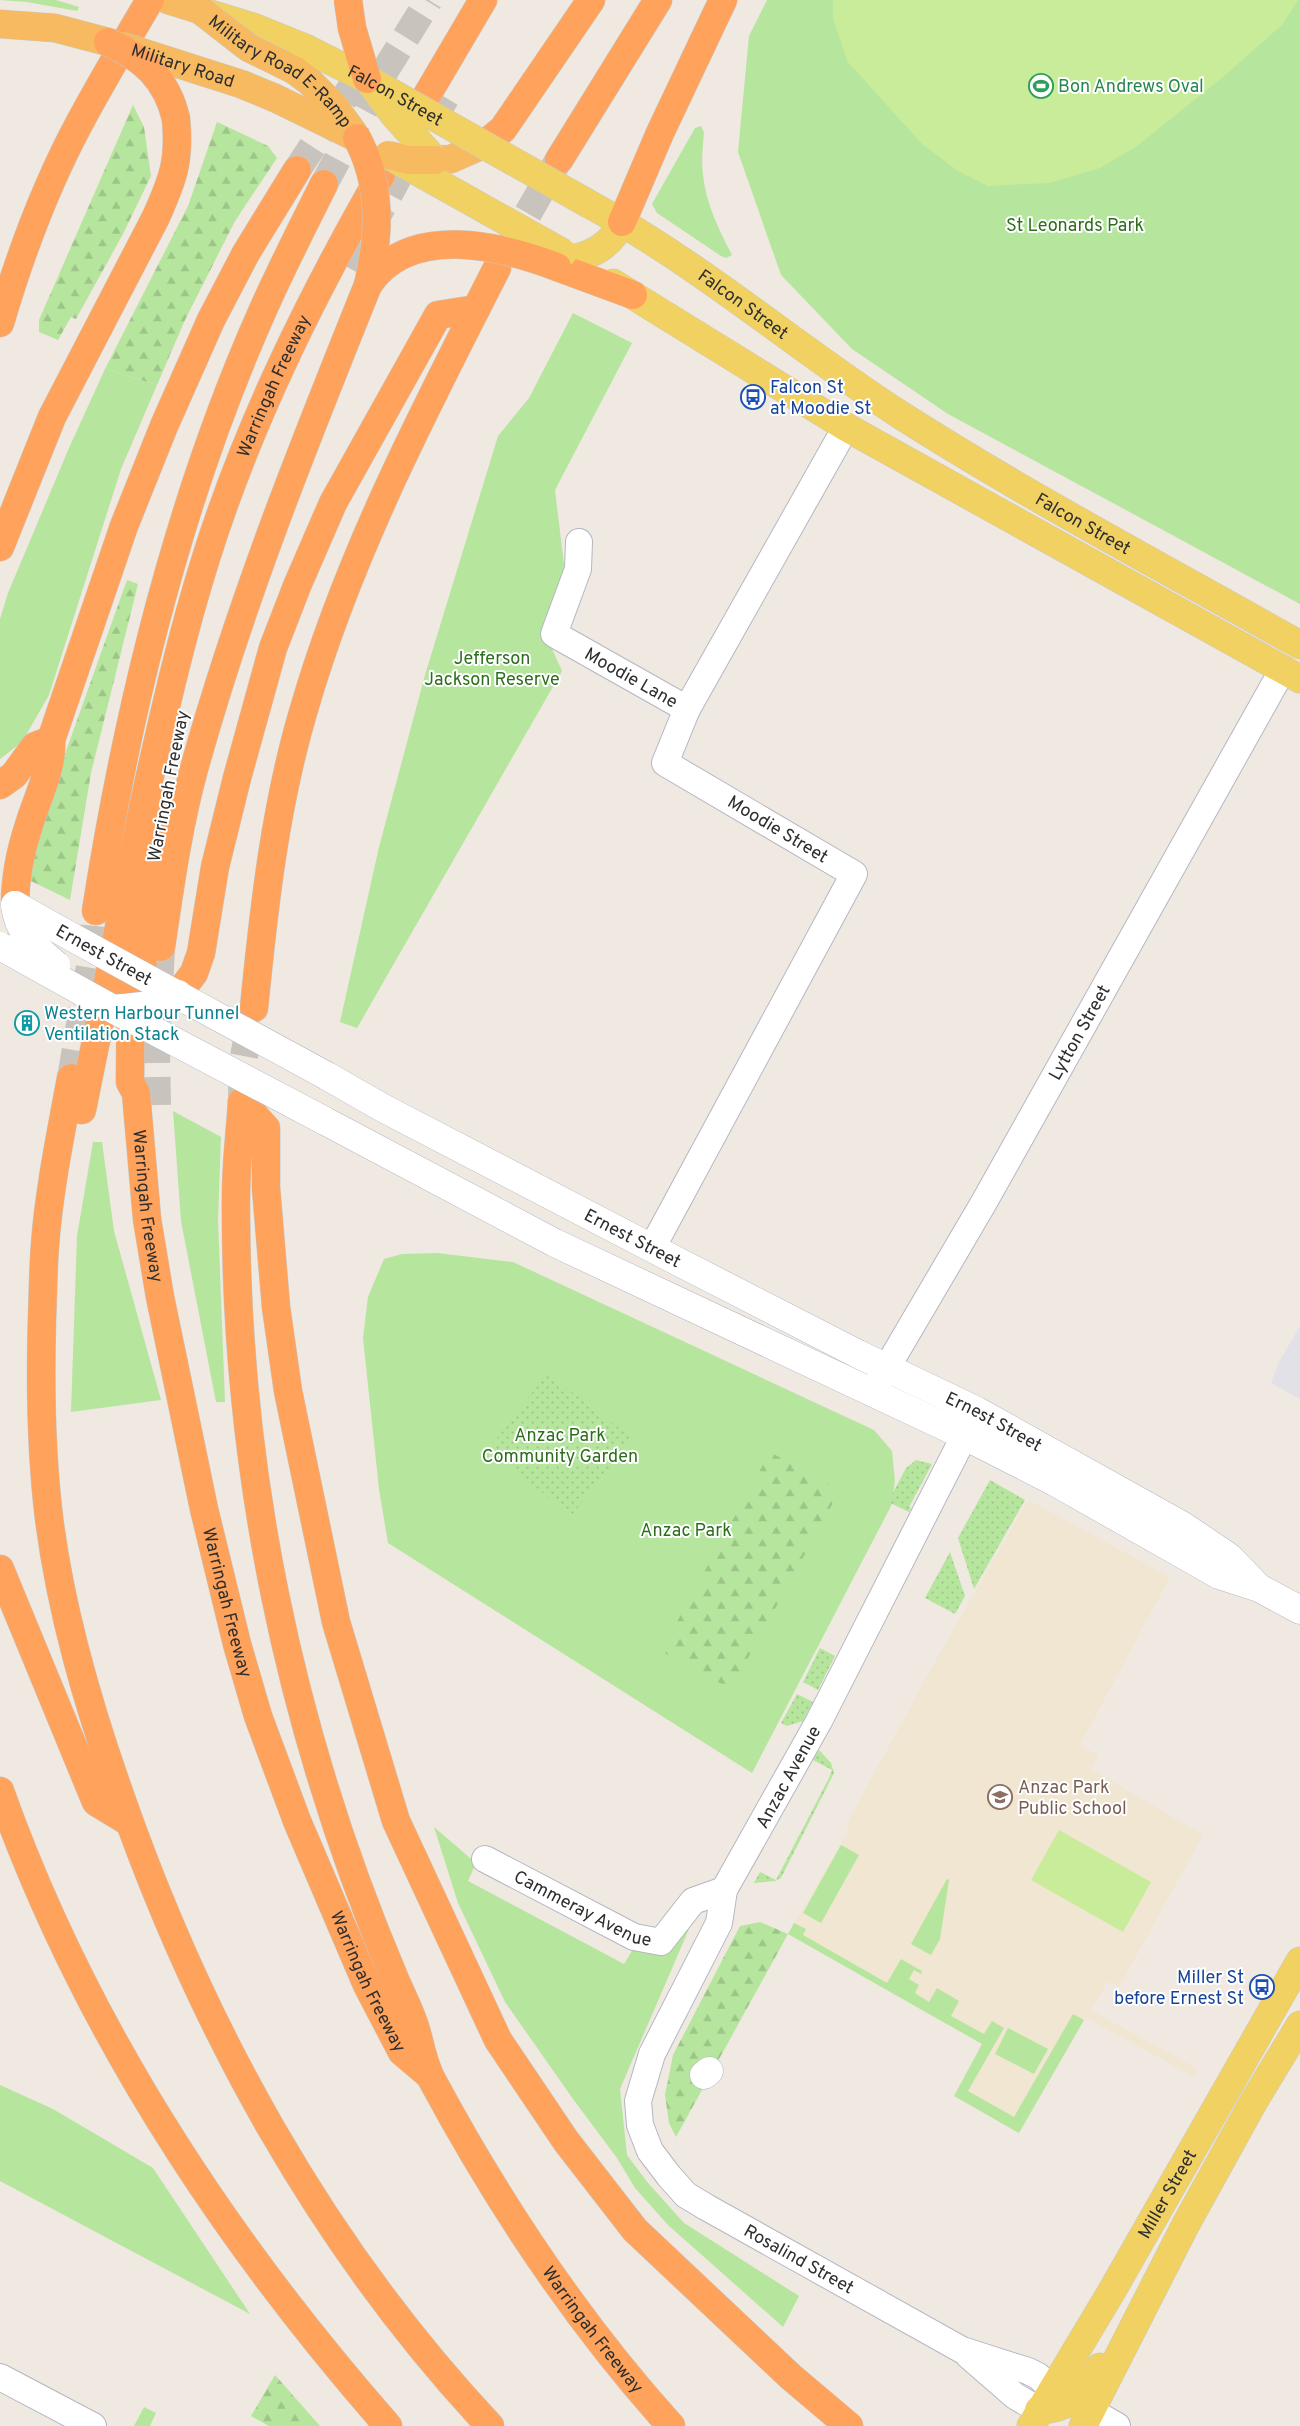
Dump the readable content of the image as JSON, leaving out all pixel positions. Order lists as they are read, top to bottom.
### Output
{
  "streets": {
    "highway": [
      "Military Road",
      "Military Road E-Ramp",
      "Falcon Street",
      "Warringah Freeway"
    ],
    "main road": ["Ernest Street", "Miller Street"],
    "street": [
      "Moodie Lane",
      "Moodie Street",
      "Lytton Street",
      "Anzac Avenue",
      "Cammeray Avenue",
      "Rosalind Street"
    ]
  },
  "crossings": [
    ["Military Road", "Military Road E-Ramp"],
    ["Military Road E-Ramp", "Falcon Street"],
    ["Falcon Street", "Moodie Street"],
    ["Falcon Street", "Lytton Street"],
    ["Moodie Lane", "Moodie Street"],
    ["Moodie Street", "Ernest Street"],
    ["Ernest Street", "Lytton Street"],
    ["Ernest Street", "Anzac Avenue"],
    ["Anzac Avenue", "Cammeray Avenue"],
    ["Anzac Avenue", "Rosalind Street"],
    ["Miller Street", "Rosalind Street"]
  ],
  "parks": [
    "St Leonards Park",
    "Jefferson Jackson Reserve",
    "Anzac Park Community Garden",
    "Anzac Park"
  ],
  "places": {
    "sports": ["Bon Andrews Oval"],
    "bus stop": ["Falcon St at Moodie St", "Miller St before Ernest St"],
    "building": ["Western Harbour Tunnel Ventilation Stack"],
    "school or university": ["Anzac Park Public School"]
  }
}
